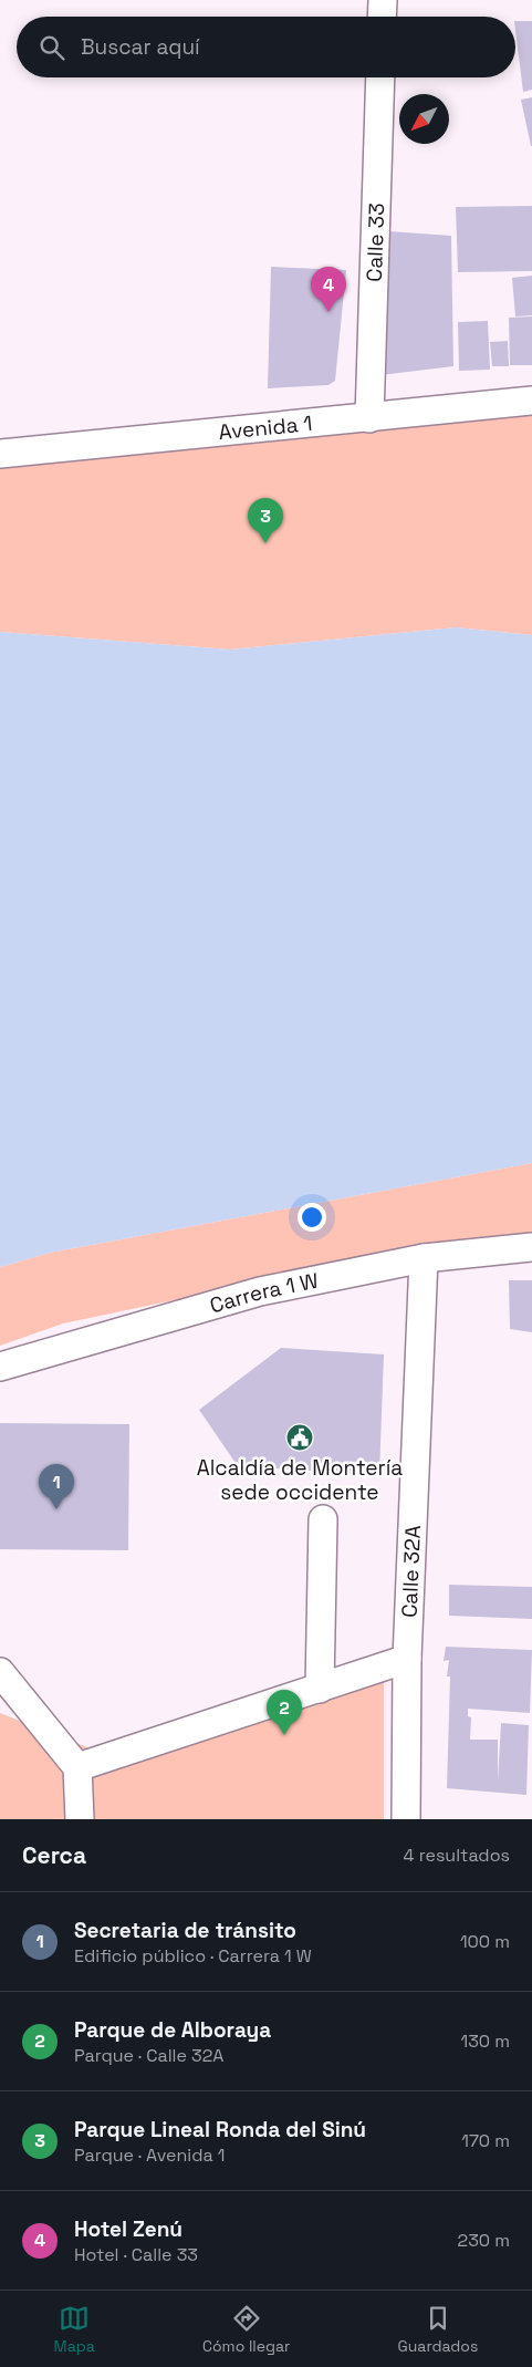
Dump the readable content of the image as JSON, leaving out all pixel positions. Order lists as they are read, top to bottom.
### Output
{
  "streets": {
    "street": [
      "Calle 33",
      "Avenida 1",
      "Carrera 1 W",
      "Calle 32A"
    ]
  },
  "crossings": [
    ["Calle 33", "Avenida 1"],
    ["Carrera 1 W", "Calle 32A"]
  ],
  "places": {
    "public building": ["Alcaldía de Montería sede occidente"]
  },
  "north": "bottom left",
  "page": {
    "search": "Buscar aquí",
    "pins": [
      "4",
      "3",
      "1",
      "2"
    ],
    "heading": ["Cerca", "4 resultados"],
    "list": [
      {
        "mark": "1",
        "name": "Secretaria de tránsito",
        "note": "Edificio público · Carrera 1 W",
        "value": "100 m"
      },
      {
        "mark": "2",
        "name": "Parque de Alboraya",
        "note": "Parque · Calle 32A",
        "value": "130 m"
      },
      {
        "mark": "3",
        "name": "Parque Lineal Ronda del Sinú",
        "note": "Parque · Avenida 1",
        "value": "170 m"
      },
      {
        "mark": "4",
        "name": "Hotel Zenú",
        "note": "Hotel · Calle 33",
        "value": "230 m"
      }
    ],
    "nav": ["Mapa", "Cómo llegar", "Guardados"]
  }
}
